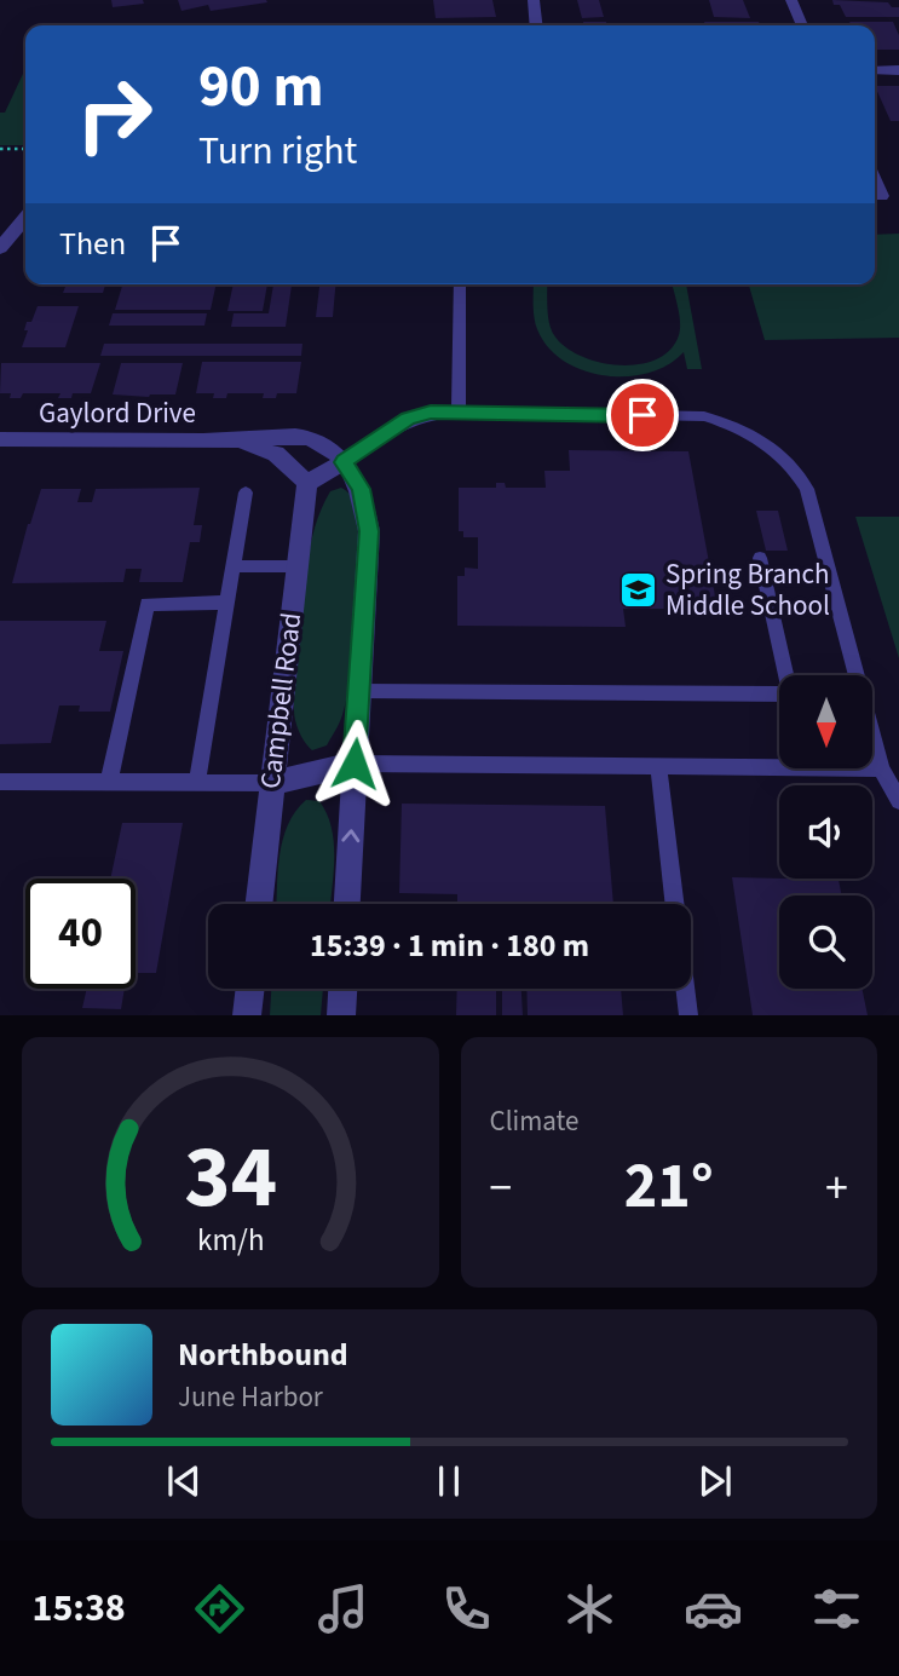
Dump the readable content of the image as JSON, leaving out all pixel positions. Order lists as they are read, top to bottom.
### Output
{
  "streets": {
    "street": ["Gaylord Drive", "Campbell Road"]
  },
  "crossings": [
    ["Gaylord Drive", "Campbell Road"]
  ],
  "places": {
    "school or university": ["Spring Branch Middle School"]
  },
  "north": "bottom",
  "page": {
    "turn": ["90 m", "Turn right"],
    "then": "Then",
    "limit": "40",
    "trip": "15:39 · 1 min · 180 m",
    "tile": "Climate",
    "heat": ["−", "21°", "+"],
    "song": ["Northbound", "June Harbor"],
    "tabs": "15:38",
    "gauge": ["34", "km/h"]
  }
}
